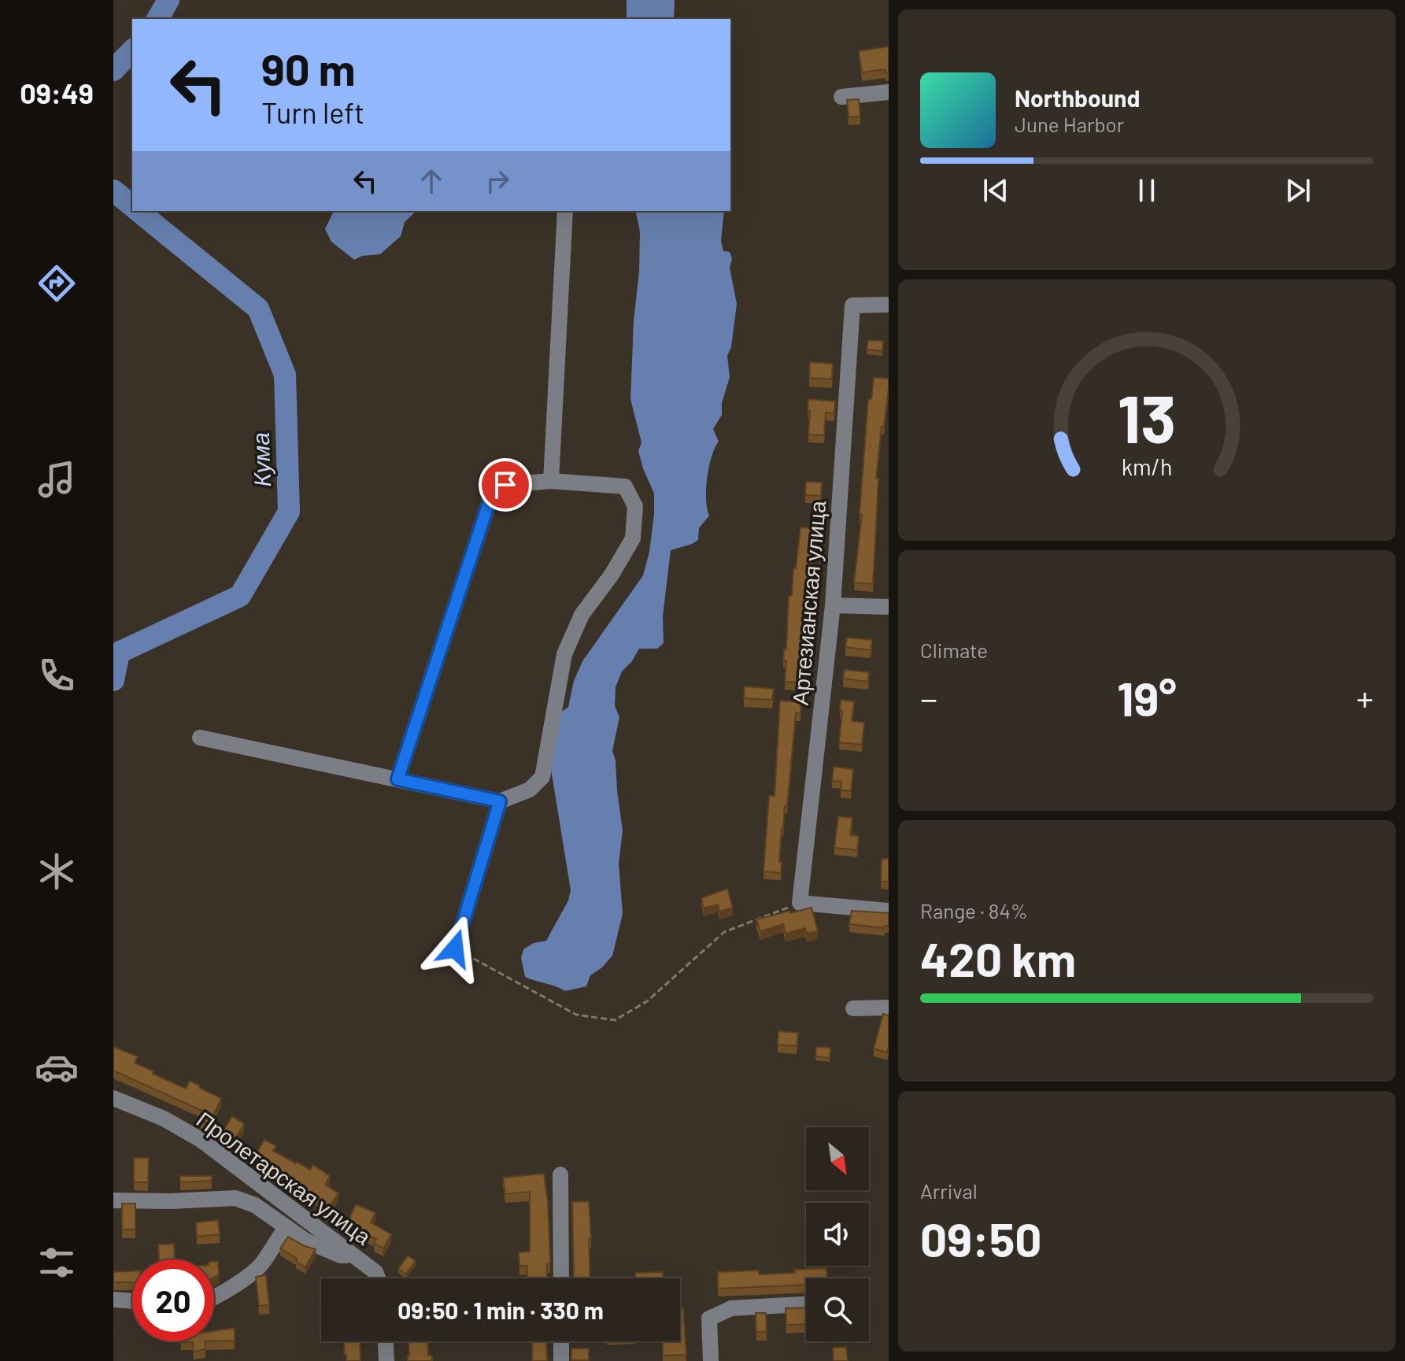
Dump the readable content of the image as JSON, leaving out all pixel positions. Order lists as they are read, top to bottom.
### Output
{
  "streets": {
    "street": ["Артезианская улица", "Пролетарская улица"]
  },
  "water": ["Кума"],
  "north": "bottom right",
  "page": {
    "tabs": "09:49",
    "turn": ["90 m", "Turn left"],
    "song": ["Northbound", "June Harbor"],
    "tile": [
      "Climate",
      ["Range · 84%", "420 km"],
      ["Arrival", "09:50"]
    ],
    "heat": ["−", "19°", "+"],
    "limit": "20",
    "trip": "09:50 · 1 min · 330 m",
    "gauge": ["13", "km/h"]
  }
}
